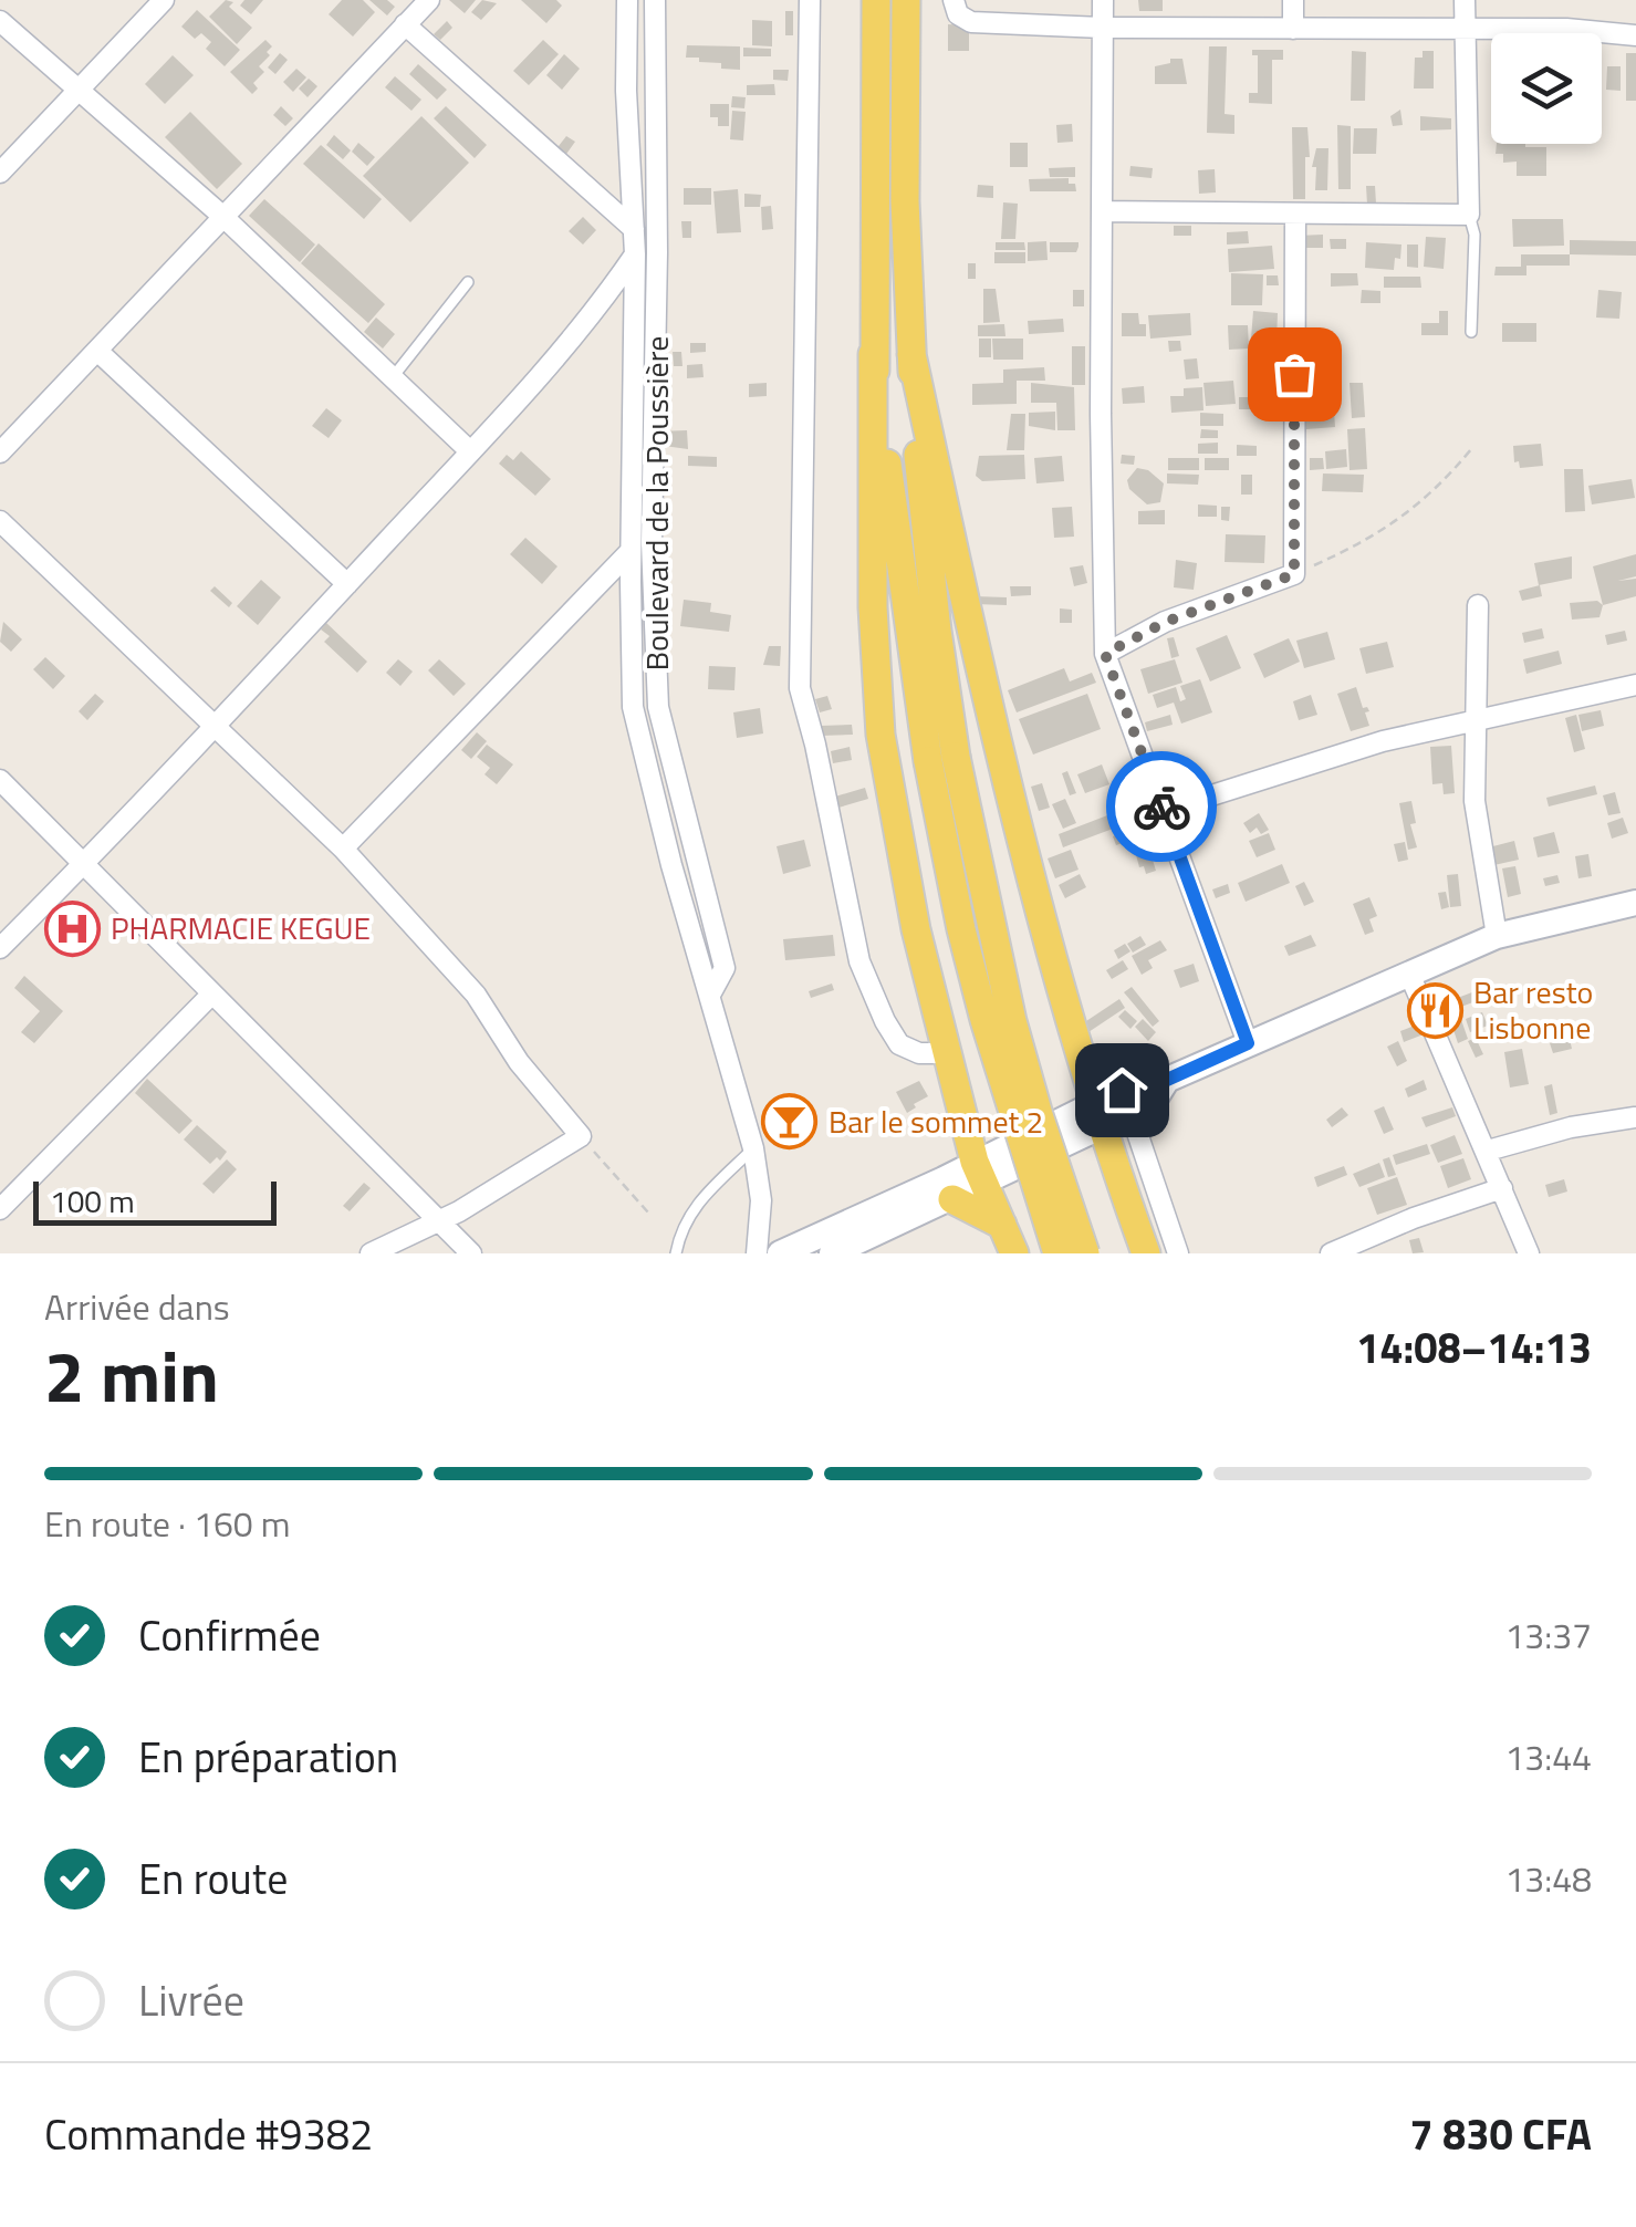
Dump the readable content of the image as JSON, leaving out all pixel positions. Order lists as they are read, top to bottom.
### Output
{
  "streets": {
    "street": ["Boulevard de la Poussière"]
  },
  "places": {
    "hospital": ["PHARMACIE KEGUE"],
    "restaurant": ["Bar resto Lisbonne"],
    "bar": ["Bar le sommet 2"]
  },
  "scale_bar": "100 m",
  "page": {
    "scale": "100 m",
    "heading": ["2 min", "Arrivée dans", "14:08–14:13"],
    "panel": ["Commande #9382", "7 830 CFA"],
    "bar": "En route · 160 m",
    "list": [
      ["Confirmée", "13:37"],
      ["En préparation", "13:44"],
      ["En route", "13:48"],
      "Livrée"
    ]
  }
}
